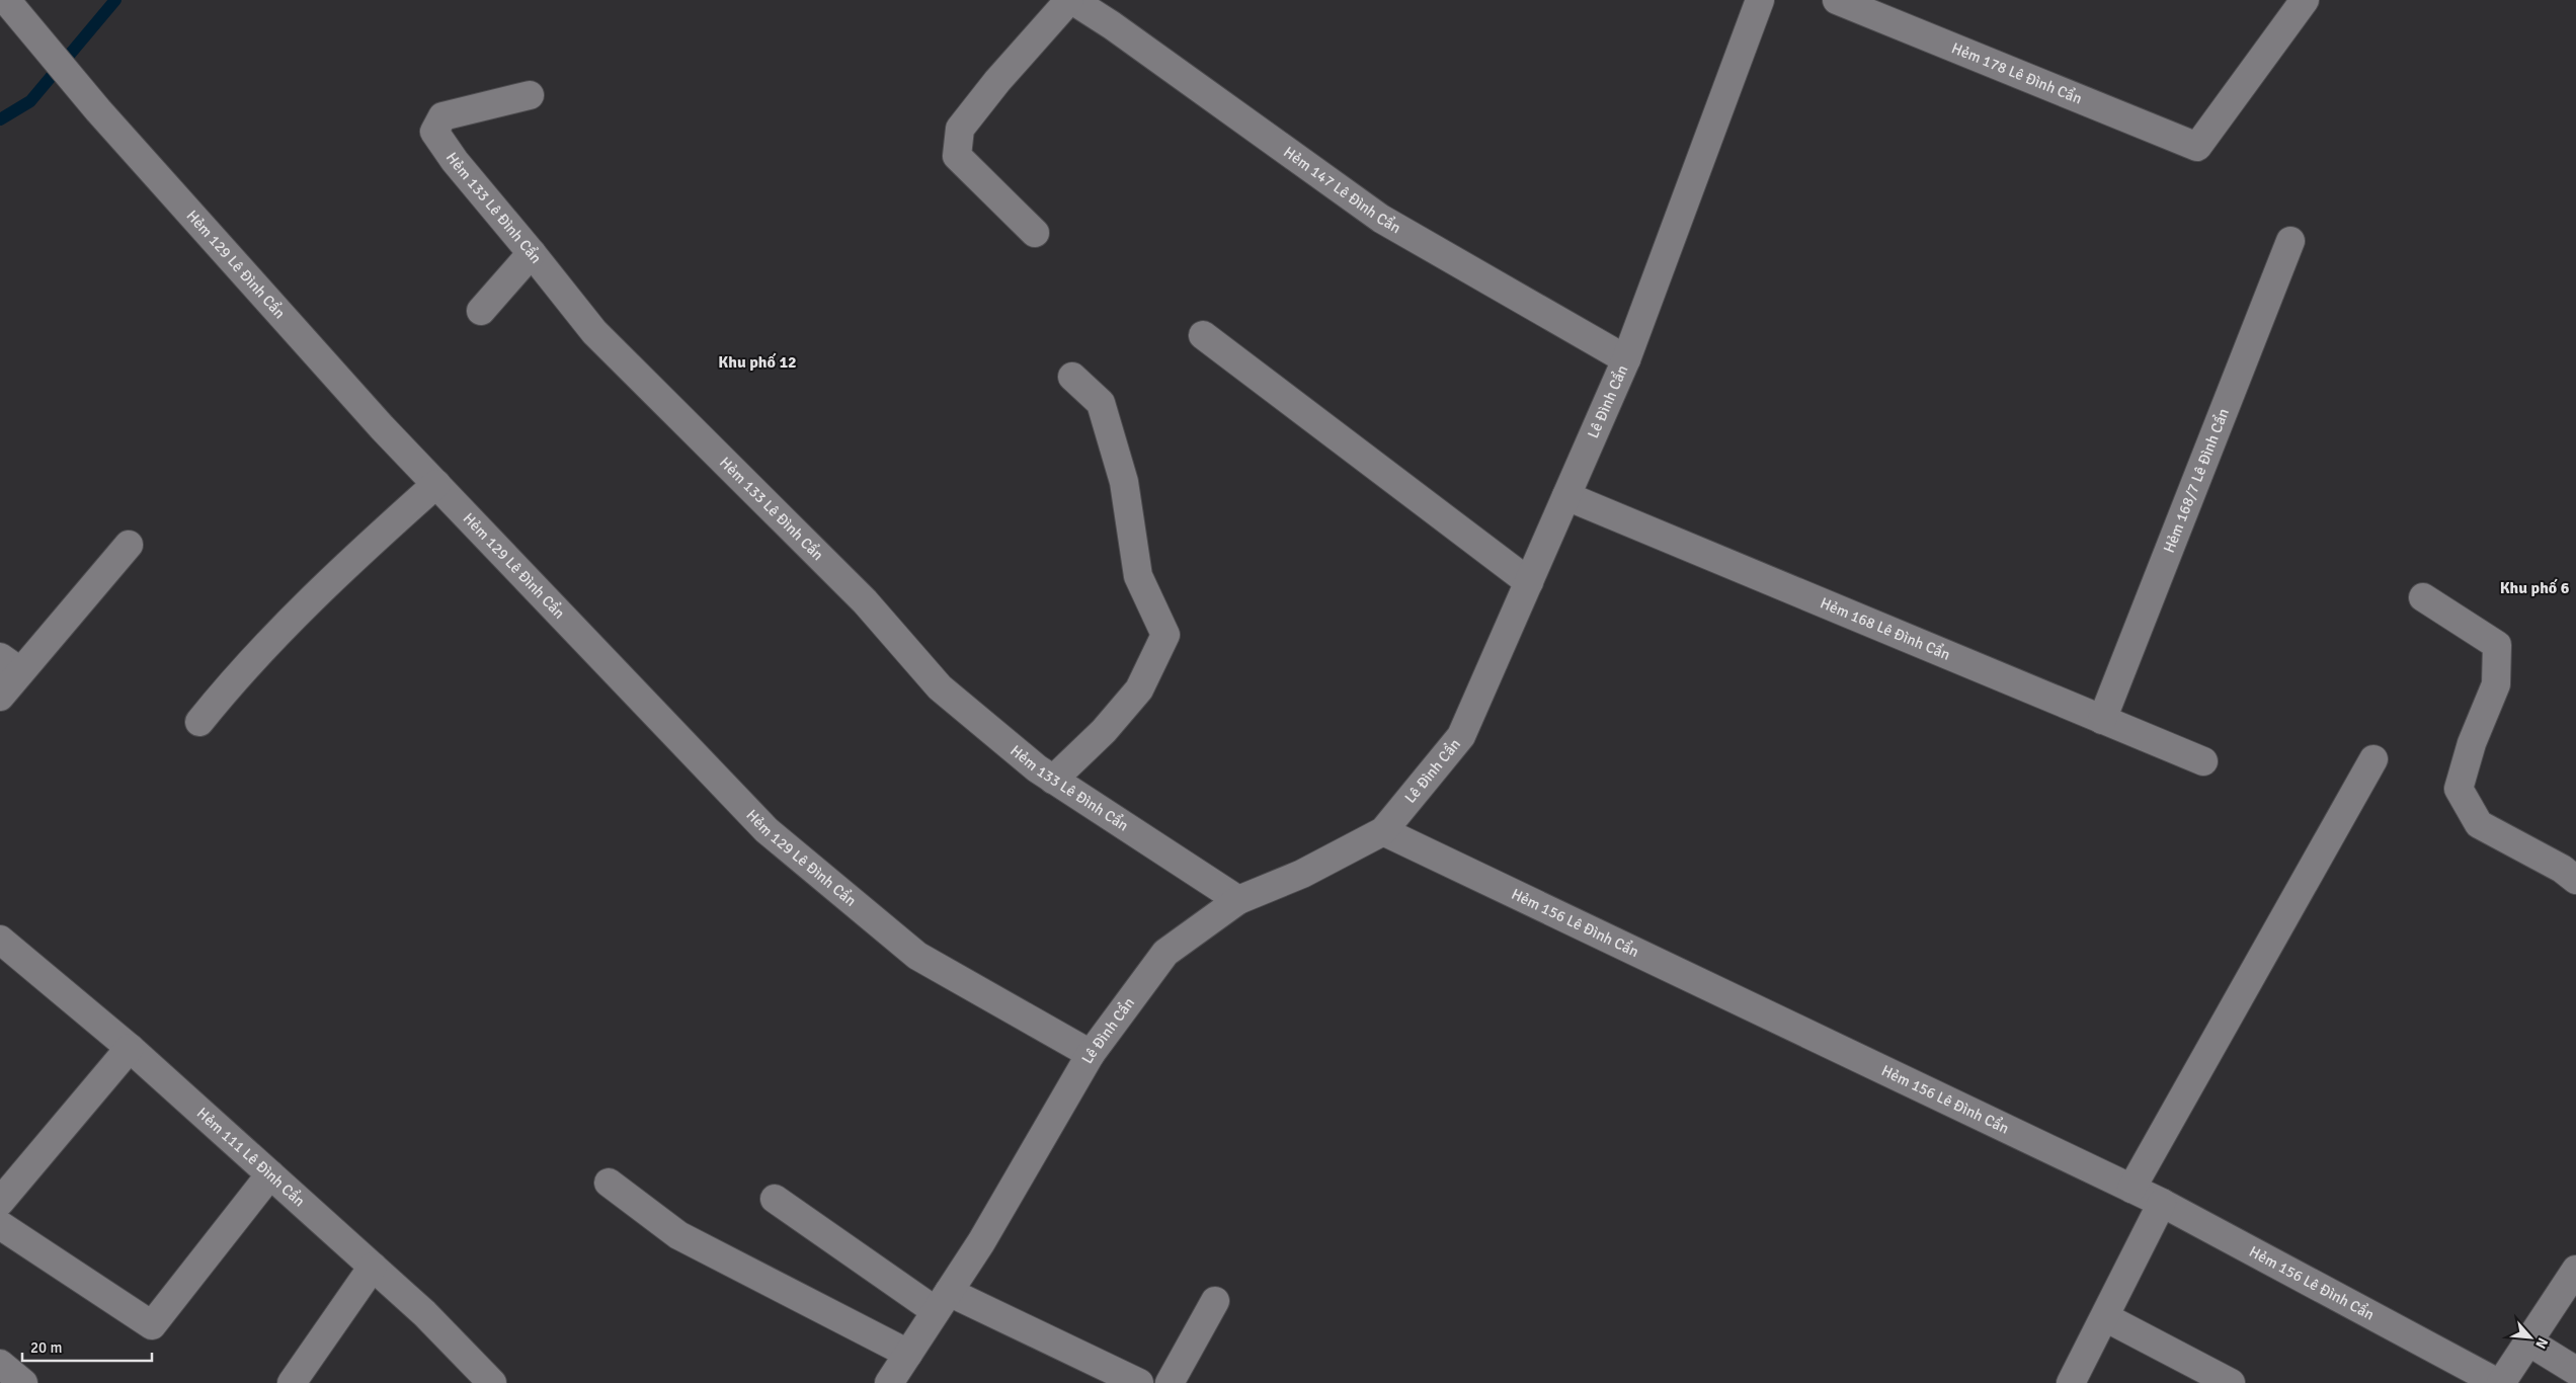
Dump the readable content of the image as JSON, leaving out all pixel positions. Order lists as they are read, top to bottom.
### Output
{
  "streets": {
    "street": [
      "Hẻm 178 Lê Đình Cẩn",
      "Hẻm 147 Lê Đình Cẩn",
      "Hẻm 133 Lê Đình Cẩn",
      "Hẻm 129 Lê Đình Cẩn",
      "Lê Đình Cẩn",
      "Hẻm 168/7 Lê Đình Cẩn",
      "Hẻm 168 Lê Đình Cẩn",
      "Hẻm 156 Lê Đình Cẩn",
      "Hẻm 111 Lê Đình Cẩn"
    ]
  },
  "crossings": [
    ["Hẻm 147 Lê Đình Cẩn", "Lê Đình Cẩn"],
    ["Hẻm 133 Lê Đình Cẩn", "Lê Đình Cẩn"],
    ["Hẻm 129 Lê Đình Cẩn", "Lê Đình Cẩn"],
    ["Lê Đình Cẩn", "Hẻm 168 Lê Đình Cẩn"],
    ["Lê Đình Cẩn", "Hẻm 156 Lê Đình Cẩn"],
    ["Hẻm 168/7 Lê Đình Cẩn", "Hẻm 168 Lê Đình Cẩn"]
  ],
  "districts": ["Khu phố 12", "Khu phố 6"],
  "scale_bar": "20 m",
  "north": "bottom right"
}
